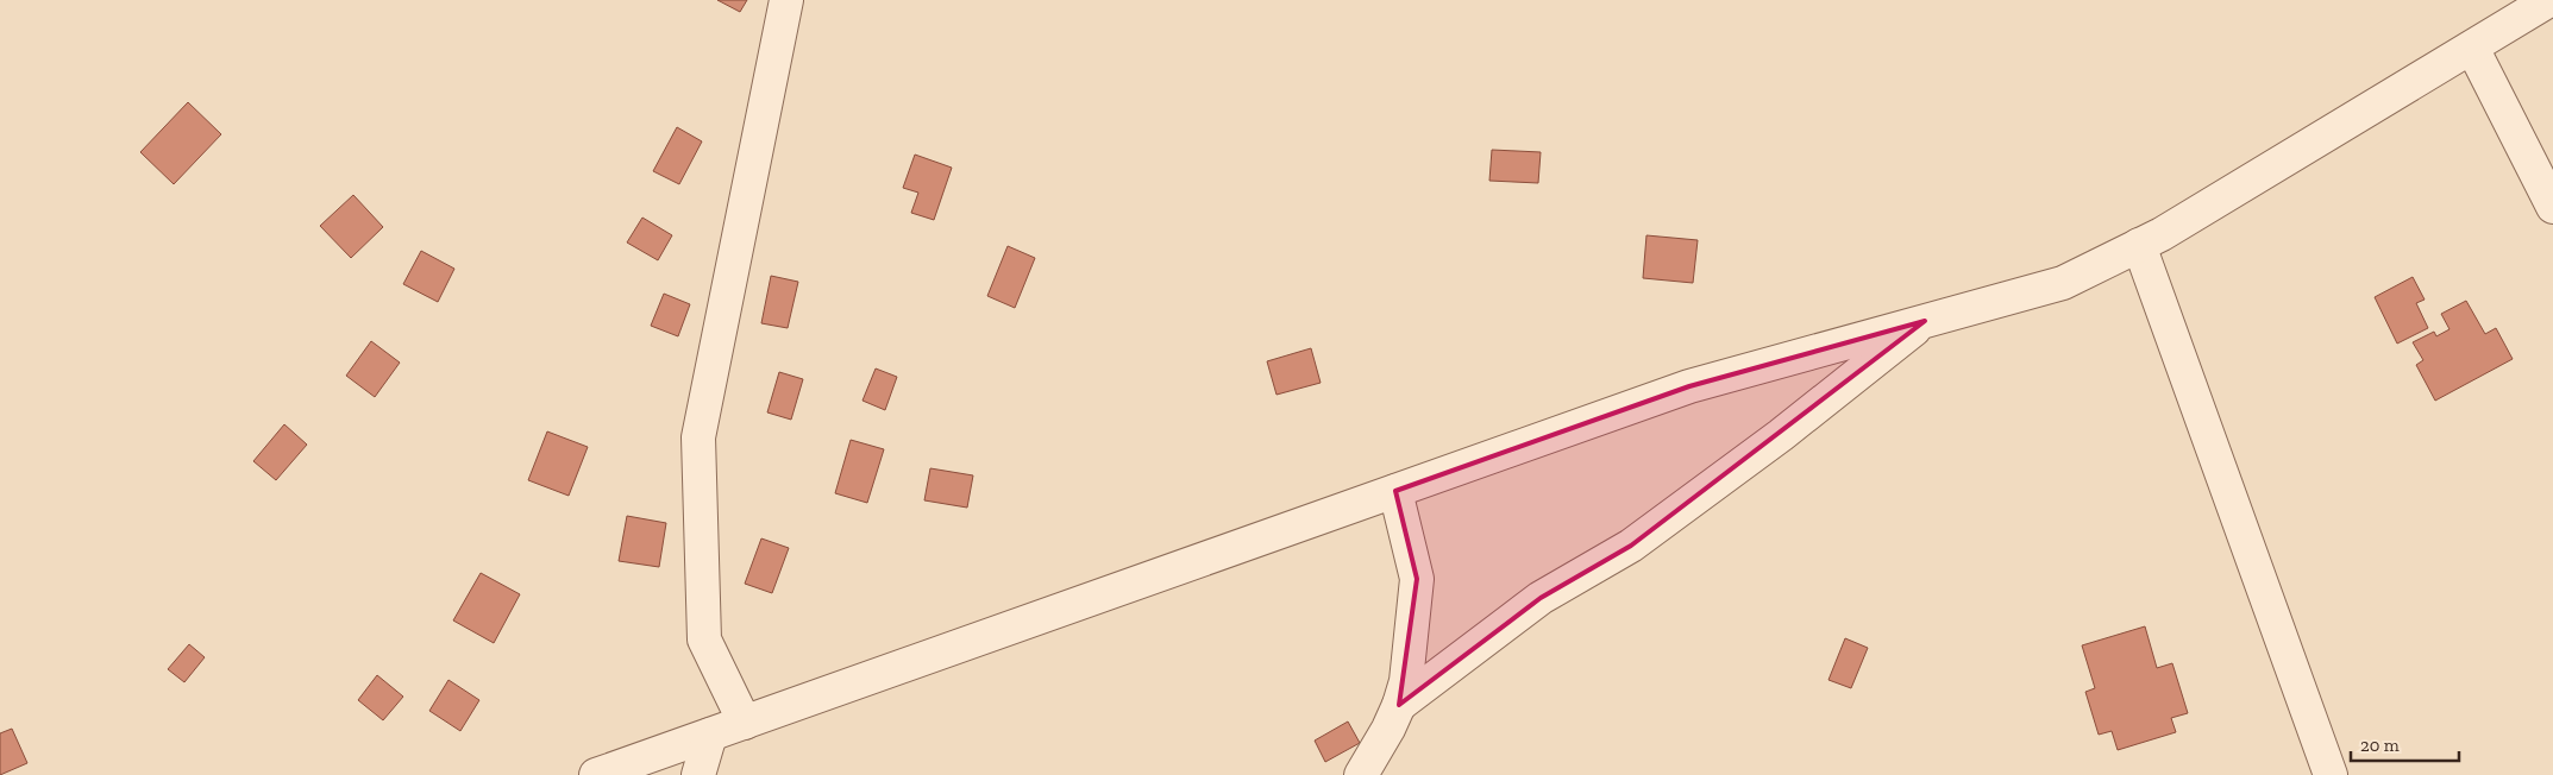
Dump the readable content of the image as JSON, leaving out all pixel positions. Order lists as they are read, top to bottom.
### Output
{
  "scale_bar": "20 m"
}
